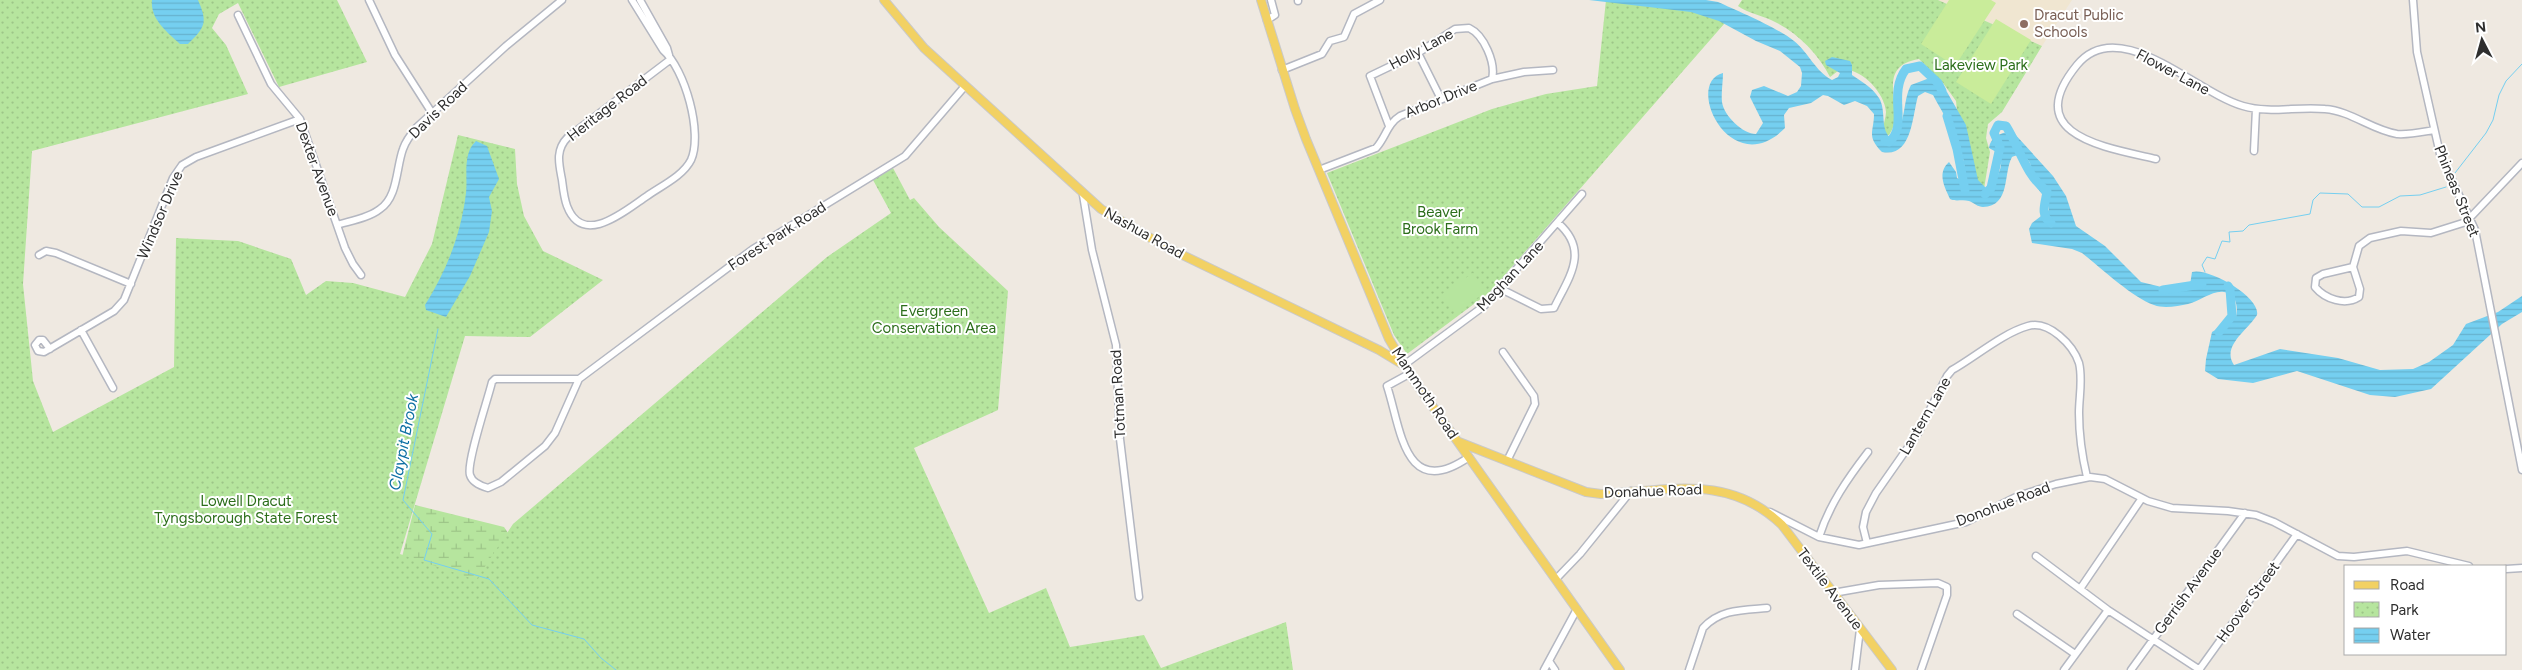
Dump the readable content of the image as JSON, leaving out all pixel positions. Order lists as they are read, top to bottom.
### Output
{
  "streets": {
    "main road": [
      "Nashua Road",
      "Mammoth Road",
      "Donahue Road",
      "Textile Avenue"
    ],
    "street": [
      "Holly Lane",
      "Flower Lane",
      "Arbor Drive",
      "Heritage Road",
      "Davis Road",
      "Dexter Avenue",
      "Phineas Street",
      "Windsor Drive",
      "Forest Park Road",
      "Meghan Lane",
      "Totman Road",
      "Lantern Lane",
      "Donohue Road",
      "Gerrish Avenue",
      "Hoover Street"
    ]
  },
  "crossings": [
    ["Holly Lane", "Arbor Drive"],
    ["Flower Lane", "Phineas Street"],
    ["Arbor Drive", "Mammoth Road"],
    ["Davis Road", "Dexter Avenue"],
    ["Dexter Avenue", "Windsor Drive"],
    ["Nashua Road", "Forest Park Road"],
    ["Nashua Road", "Meghan Lane"],
    ["Nashua Road", "Mammoth Road"],
    ["Nashua Road", "Totman Road"],
    ["Meghan Lane", "Mammoth Road"],
    ["Mammoth Road", "Donahue Road"],
    ["Lantern Lane", "Donohue Road"],
    ["Donahue Road", "Donohue Road"],
    ["Donahue Road", "Textile Avenue"],
    ["Donohue Road", "Textile Avenue"],
    ["Donohue Road", "Gerrish Avenue"],
    ["Donohue Road", "Hoover Street"]
  ],
  "water": ["Claypit Brook"],
  "parks": [
    "Lakeview Park",
    "Beaver Brook Farm",
    "Evergreen Conservation Area",
    "Lowell Dracut Tyngsborough State Forest"
  ],
  "places": ["Dracut Public Schools"],
  "legend": ["Road", "Park", "Water"],
  "north": "top"
}
